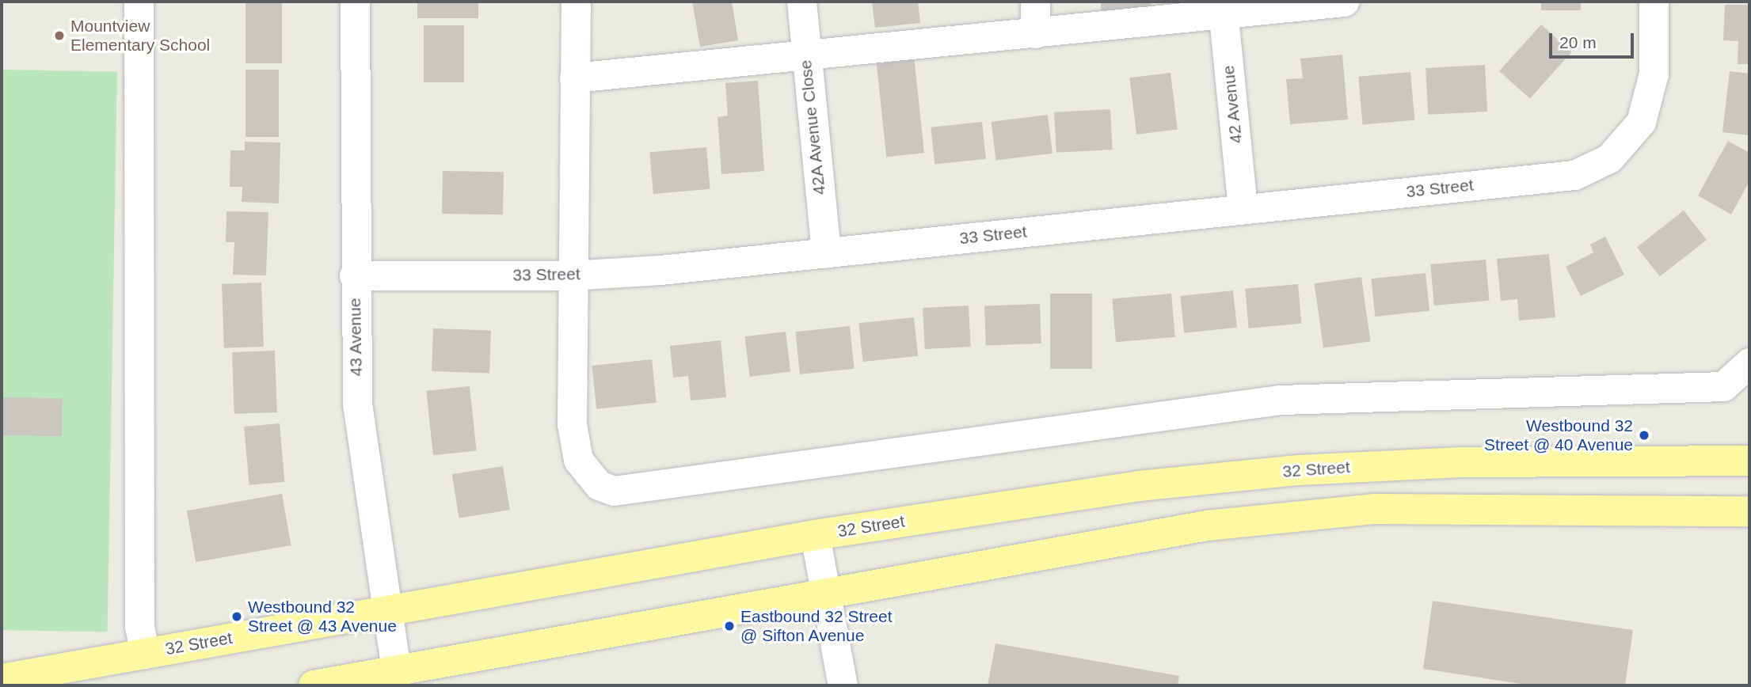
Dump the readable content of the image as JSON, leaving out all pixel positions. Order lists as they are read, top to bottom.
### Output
{
  "streets": {
    "main road": ["32 Street"],
    "street": [
      "42 Avenue",
      "42A Avenue Close",
      "33 Street",
      "43 Avenue"
    ]
  },
  "crossings": [
    ["42 Avenue", "33 Street"],
    ["42A Avenue Close", "33 Street"],
    ["33 Street", "43 Avenue"],
    ["43 Avenue", "32 Street"]
  ],
  "places": [
    "Mountview Elementary School",
    "Westbound 32 Street @ 40 Avenue",
    "Westbound 32 Street @ 43 Avenue",
    "Eastbound 32 Street @ Sifton Avenue"
  ],
  "scale_bar": "20 m"
}
